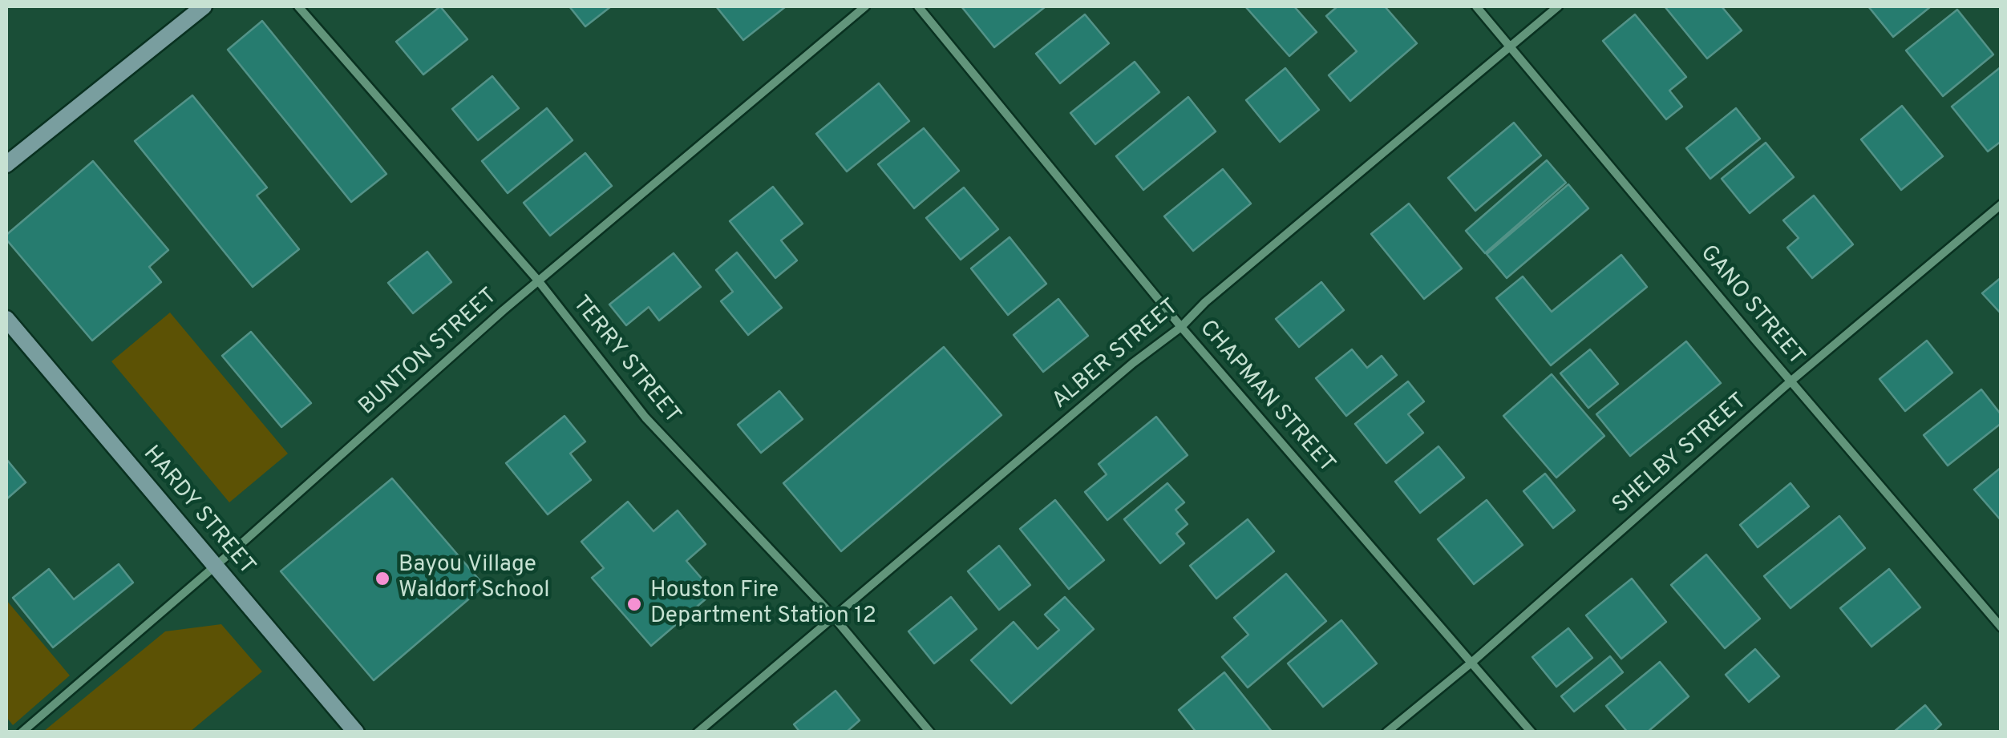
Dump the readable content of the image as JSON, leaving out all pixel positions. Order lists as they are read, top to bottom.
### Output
{
  "streets": {
    "main road": ["HARDY STREET"],
    "street": [
      "GANO STREET",
      "BUNTON STREET",
      "ALBER STREET",
      "TERRY STREET",
      "CHAPMAN STREET",
      "SHELBY STREET"
    ]
  },
  "crossings": [
    ["GANO STREET", "ALBER STREET"],
    ["GANO STREET", "SHELBY STREET"],
    ["BUNTON STREET", "TERRY STREET"],
    ["BUNTON STREET", "HARDY STREET"],
    ["ALBER STREET", "TERRY STREET"],
    ["ALBER STREET", "CHAPMAN STREET"],
    ["CHAPMAN STREET", "SHELBY STREET"]
  ],
  "places": ["Bayou Village Waldorf School", "Houston Fire Department Station 12"]
}
